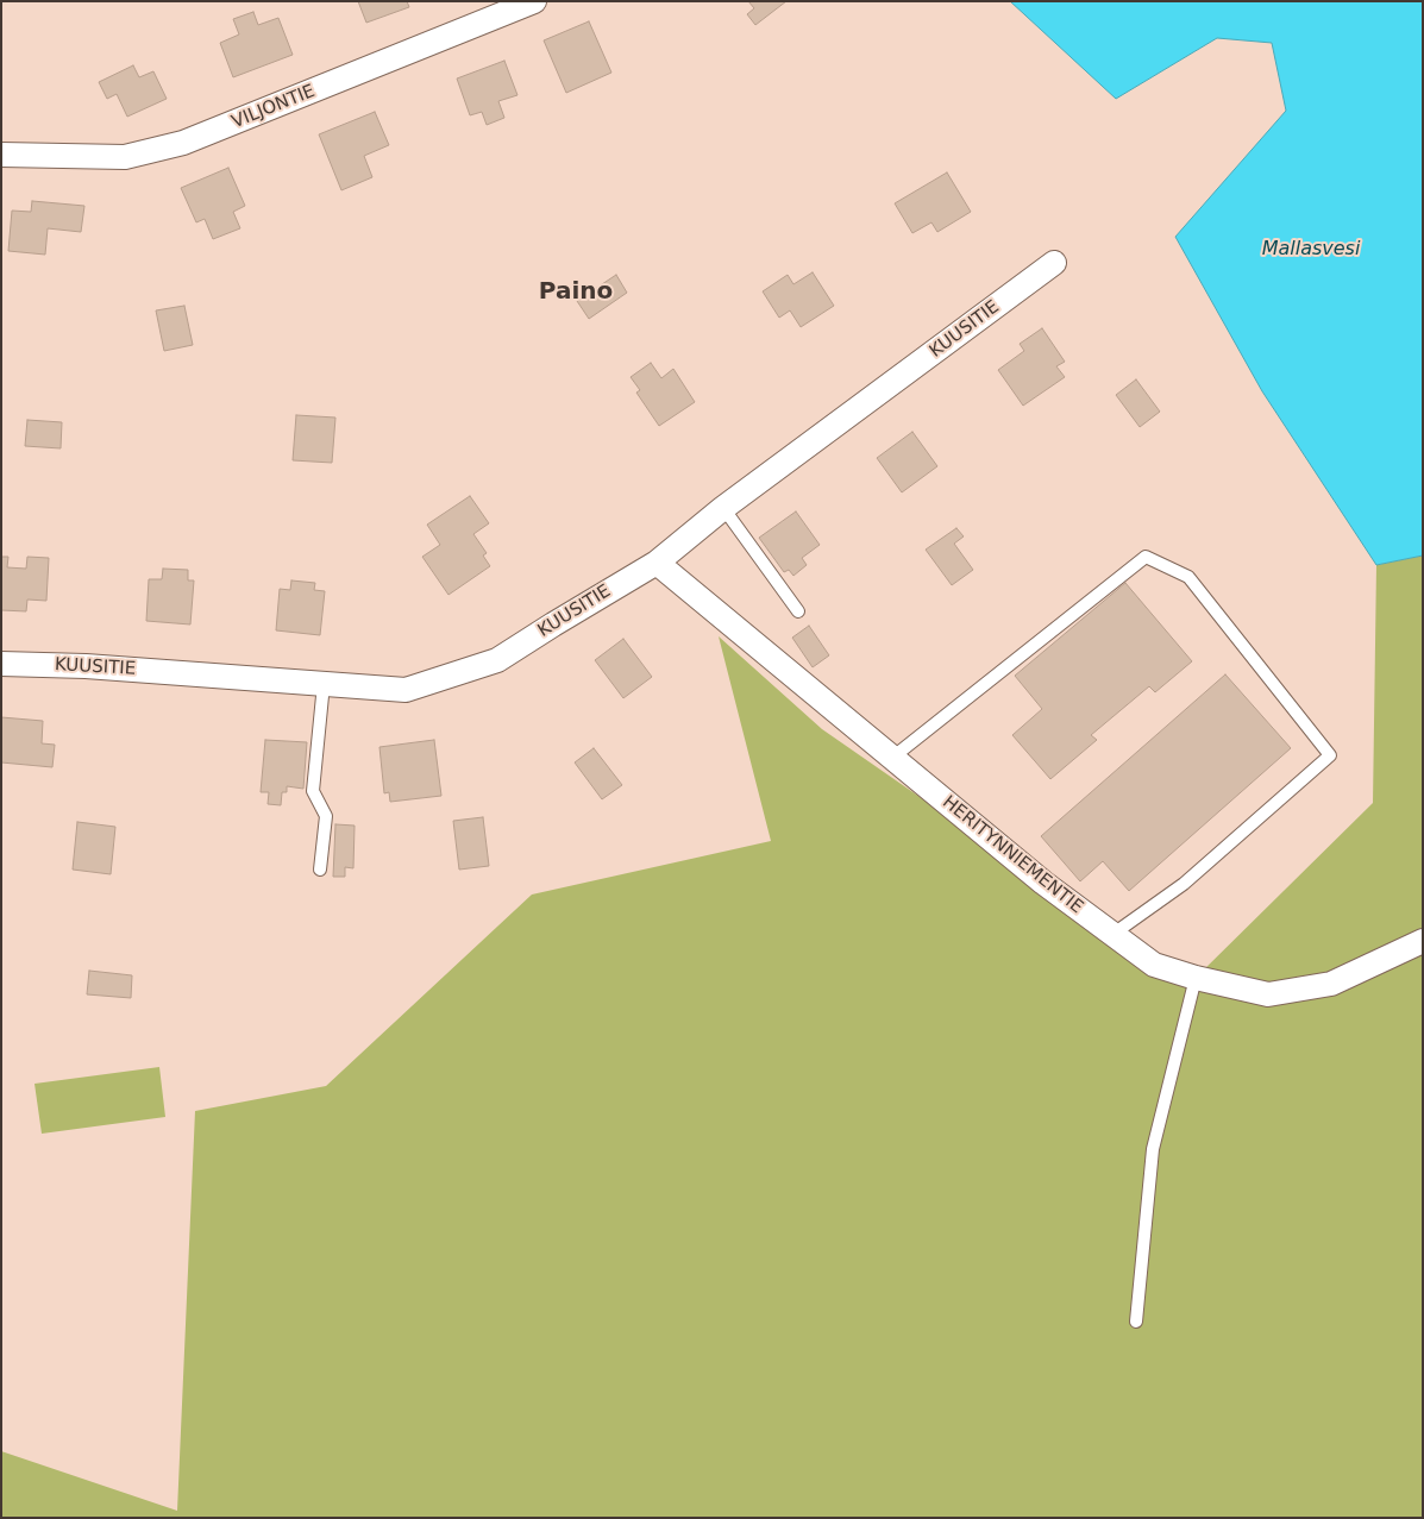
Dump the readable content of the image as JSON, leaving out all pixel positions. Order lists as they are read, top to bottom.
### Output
{
  "streets": {
    "street": ["VILJONTIE", "KUUSITIE", "HERITYNNIEMENTIE"]
  },
  "crossings": [
    ["KUUSITIE", "HERITYNNIEMENTIE"]
  ],
  "districts": ["Paino"],
  "water": ["Mallasvesi"]
}
